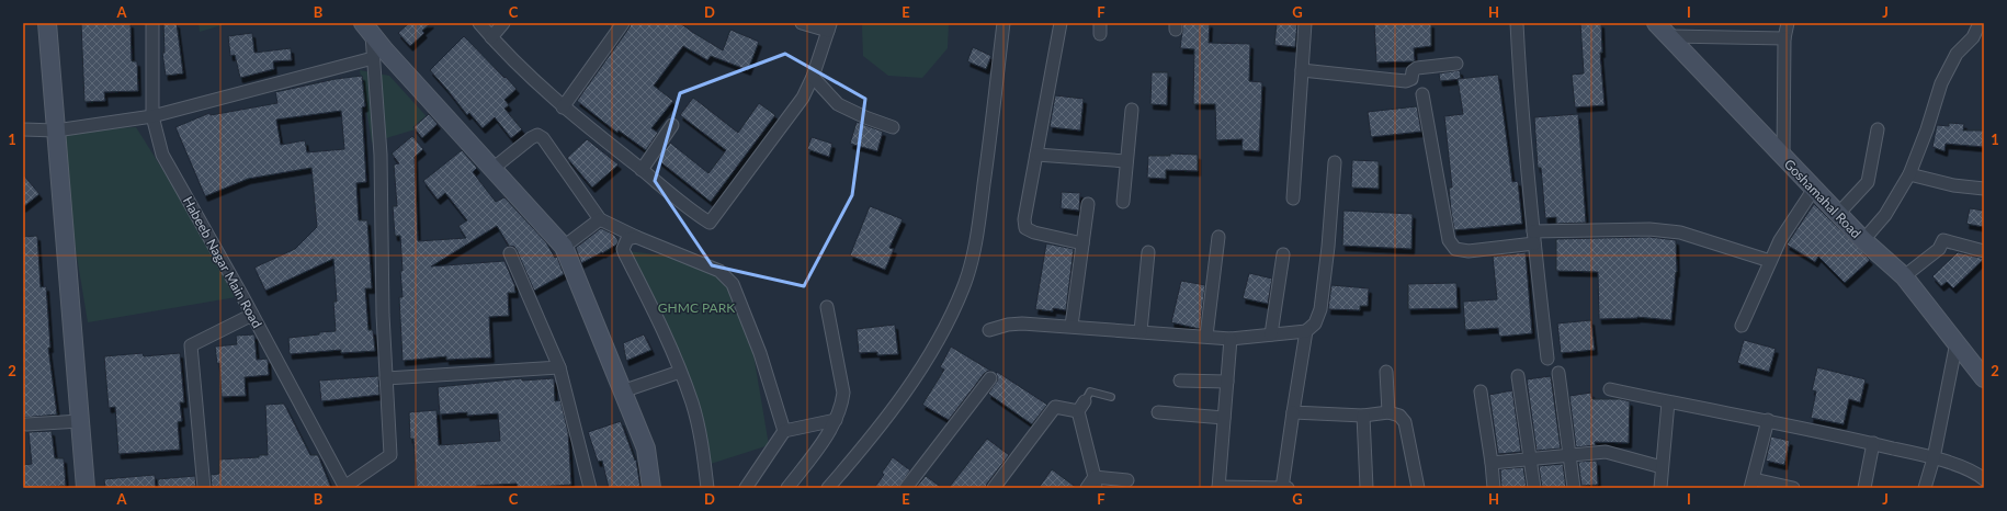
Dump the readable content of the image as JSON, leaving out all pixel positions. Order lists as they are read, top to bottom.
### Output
{
  "streets": {
    "street": ["Goshamahal Road", "Habeeb Nagar Main Road"]
  },
  "parks": ["GHMC PARK"],
  "grid": {
    "columns": [
      "A",
      "B",
      "C",
      "D",
      "E",
      "F",
      "G",
      "H",
      "I",
      "J"
    ],
    "rows": ["1", "2"]
  }
}
